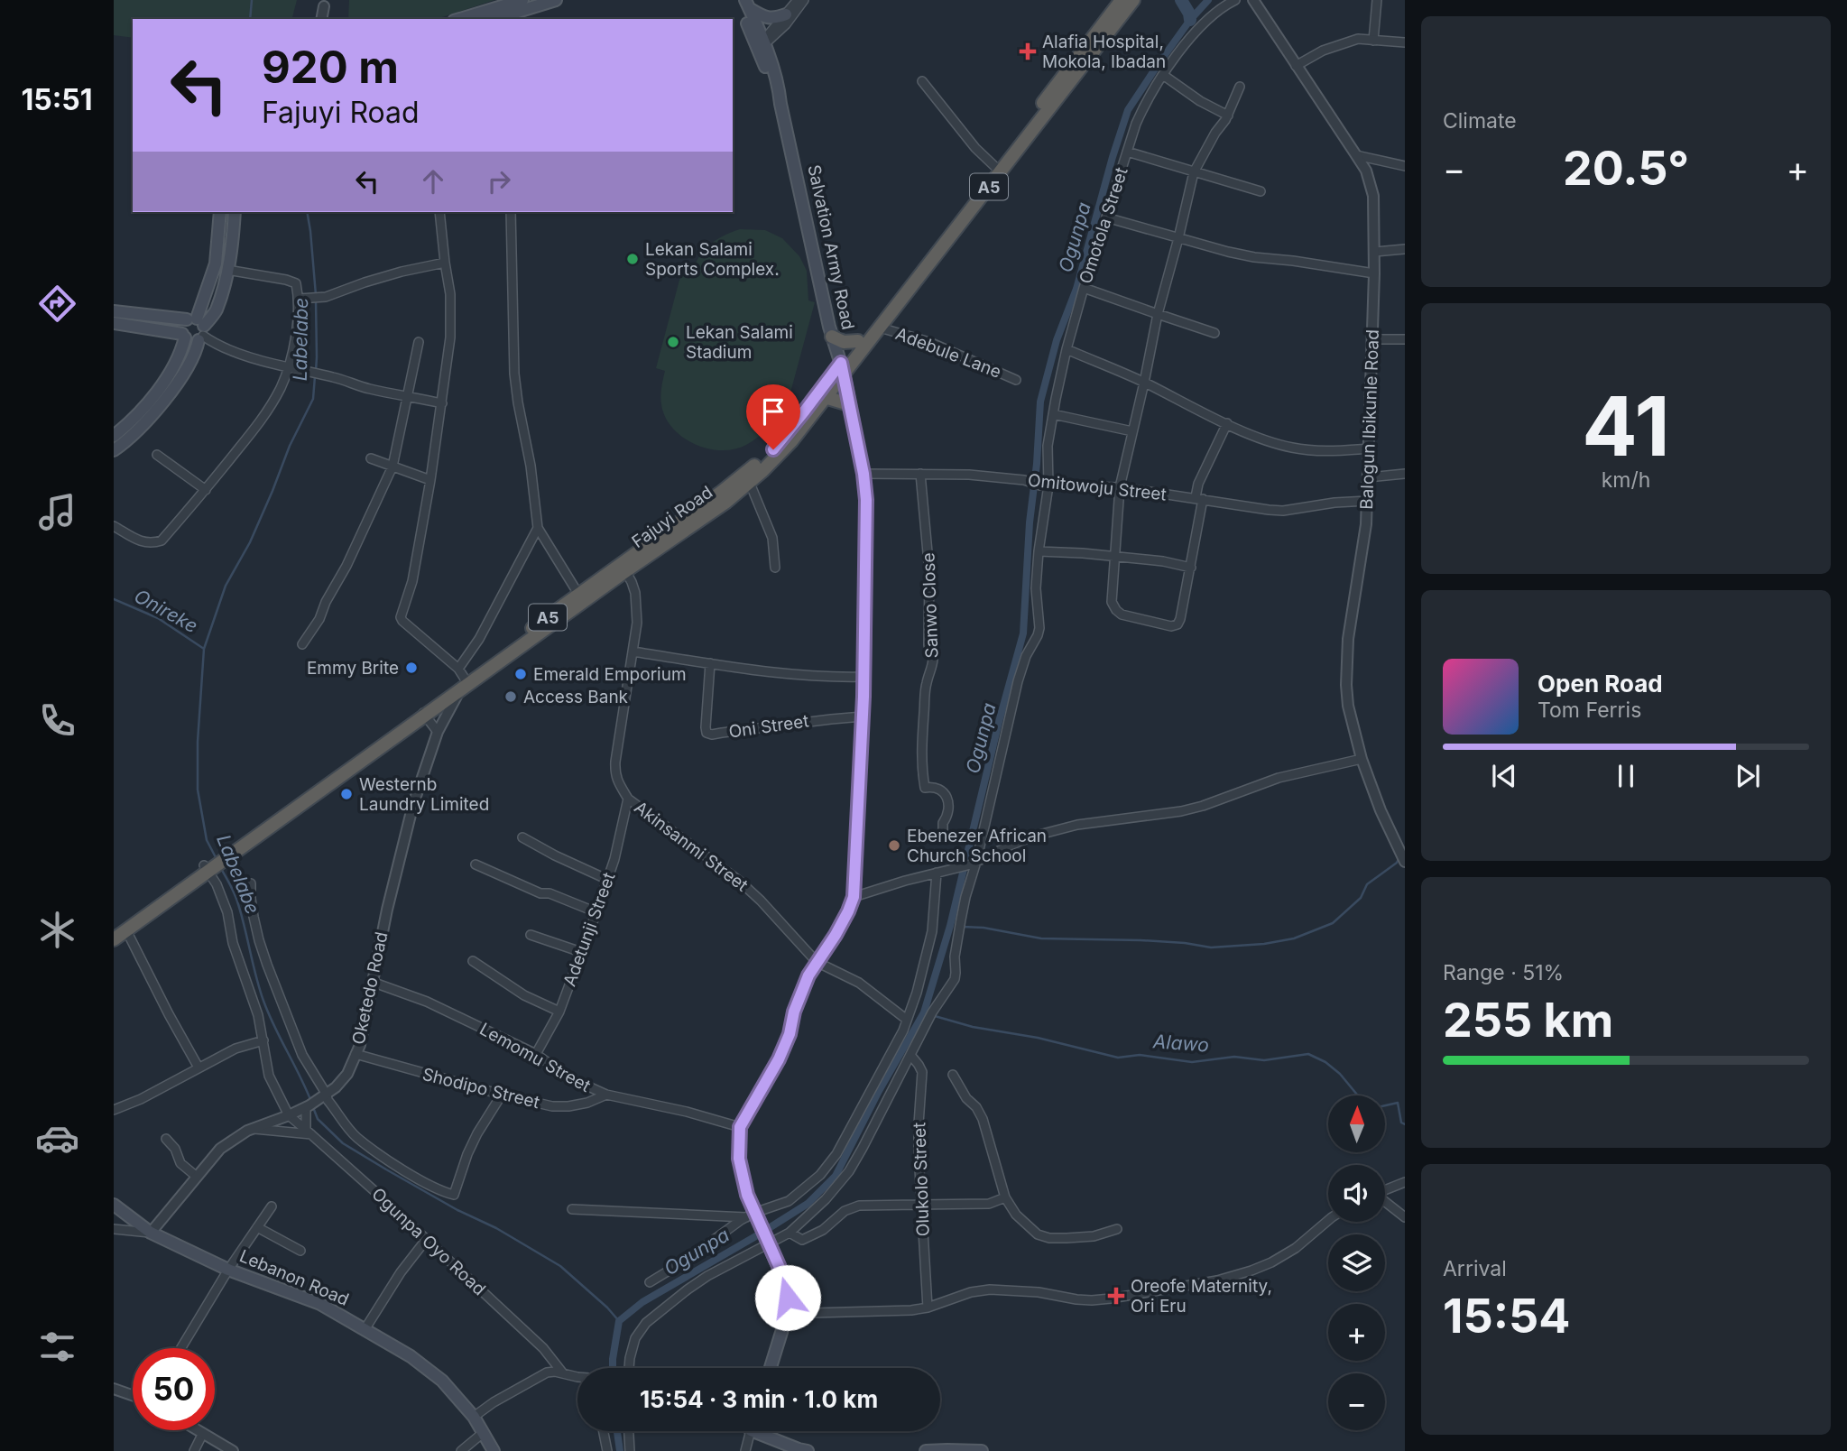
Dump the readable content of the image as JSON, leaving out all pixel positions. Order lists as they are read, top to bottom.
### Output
{
  "streets": {
    "highway": ["A5", "Fajuyi Road"],
    "main road": ["Salvation Army Road", "Lebanon Road"],
    "street": [
      "Omotola Street",
      "Adebule Lane",
      "Balogun Ibikunle Road",
      "Omitowoju Street",
      "Sanwo Close",
      "Oni Street",
      "Akinsanmi Street",
      "Adetunji Street",
      "Oketedo Road",
      "Lemomu Street",
      "Shodipo Street",
      "Olukolo Street",
      "Ogunpa Oyo Road"
    ]
  },
  "crossings": [
    ["Omotola Street", "Salvation Army Road"],
    ["Omotola Street", "Omitowoju Street"],
    ["Omotola Street", "Olukolo Street"],
    ["Salvation Army Road", "Omitowoju Street"],
    ["Salvation Army Road", "Fajuyi Road"],
    ["Salvation Army Road", "Oni Street"],
    ["Salvation Army Road", "Akinsanmi Street"],
    ["Salvation Army Road", "Lemomu Street"],
    ["Adebule Lane", "Fajuyi Road"],
    ["Balogun Ibikunle Road", "Omitowoju Street"],
    ["Omitowoju Street", "Sanwo Close"],
    ["Fajuyi Road", "Akinsanmi Street"],
    ["Fajuyi Road", "Oketedo Road"],
    ["Akinsanmi Street", "Adetunji Street"],
    ["Adetunji Street", "Lemomu Street"],
    ["Oketedo Road", "Lemomu Street"],
    ["Oketedo Road", "Shodipo Street"],
    ["Oketedo Road", "Ogunpa Oyo Road"],
    ["Oketedo Road", "Lebanon Road"],
    ["Lemomu Street", "Shodipo Street"]
  ],
  "water": [
    "Ogunpa",
    "Labelabe",
    "Onireke",
    "Alawo"
  ],
  "places": {
    "health": ["Alafia Hospital, Mokola, Ibadan", "Oreofe Maternity, Ori Eru"],
    "other": [
      "Lekan Salami Sports Complex.",
      "Lekan Salami Stadium",
      "Emmy Brite",
      "Emerald Emporium",
      "Access Bank",
      "Westernb Laundry Limited",
      "Ebenezer African Church School"
    ]
  },
  "north": "top",
  "page": {
    "tabs": "15:51",
    "tile": [
      "Climate",
      ["41", "km/h"],
      ["Range · 51%", "255 km"],
      ["Arrival", "15:54"]
    ],
    "turn": ["920 m", "Fajuyi Road"],
    "heat": ["−", "20.5°", "+"],
    "song": ["Open Road", "Tom Ferris"],
    "map_buttons": ["+", "−"],
    "limit": "50",
    "trip": "15:54 · 3 min · 1.0 km"
  }
}
